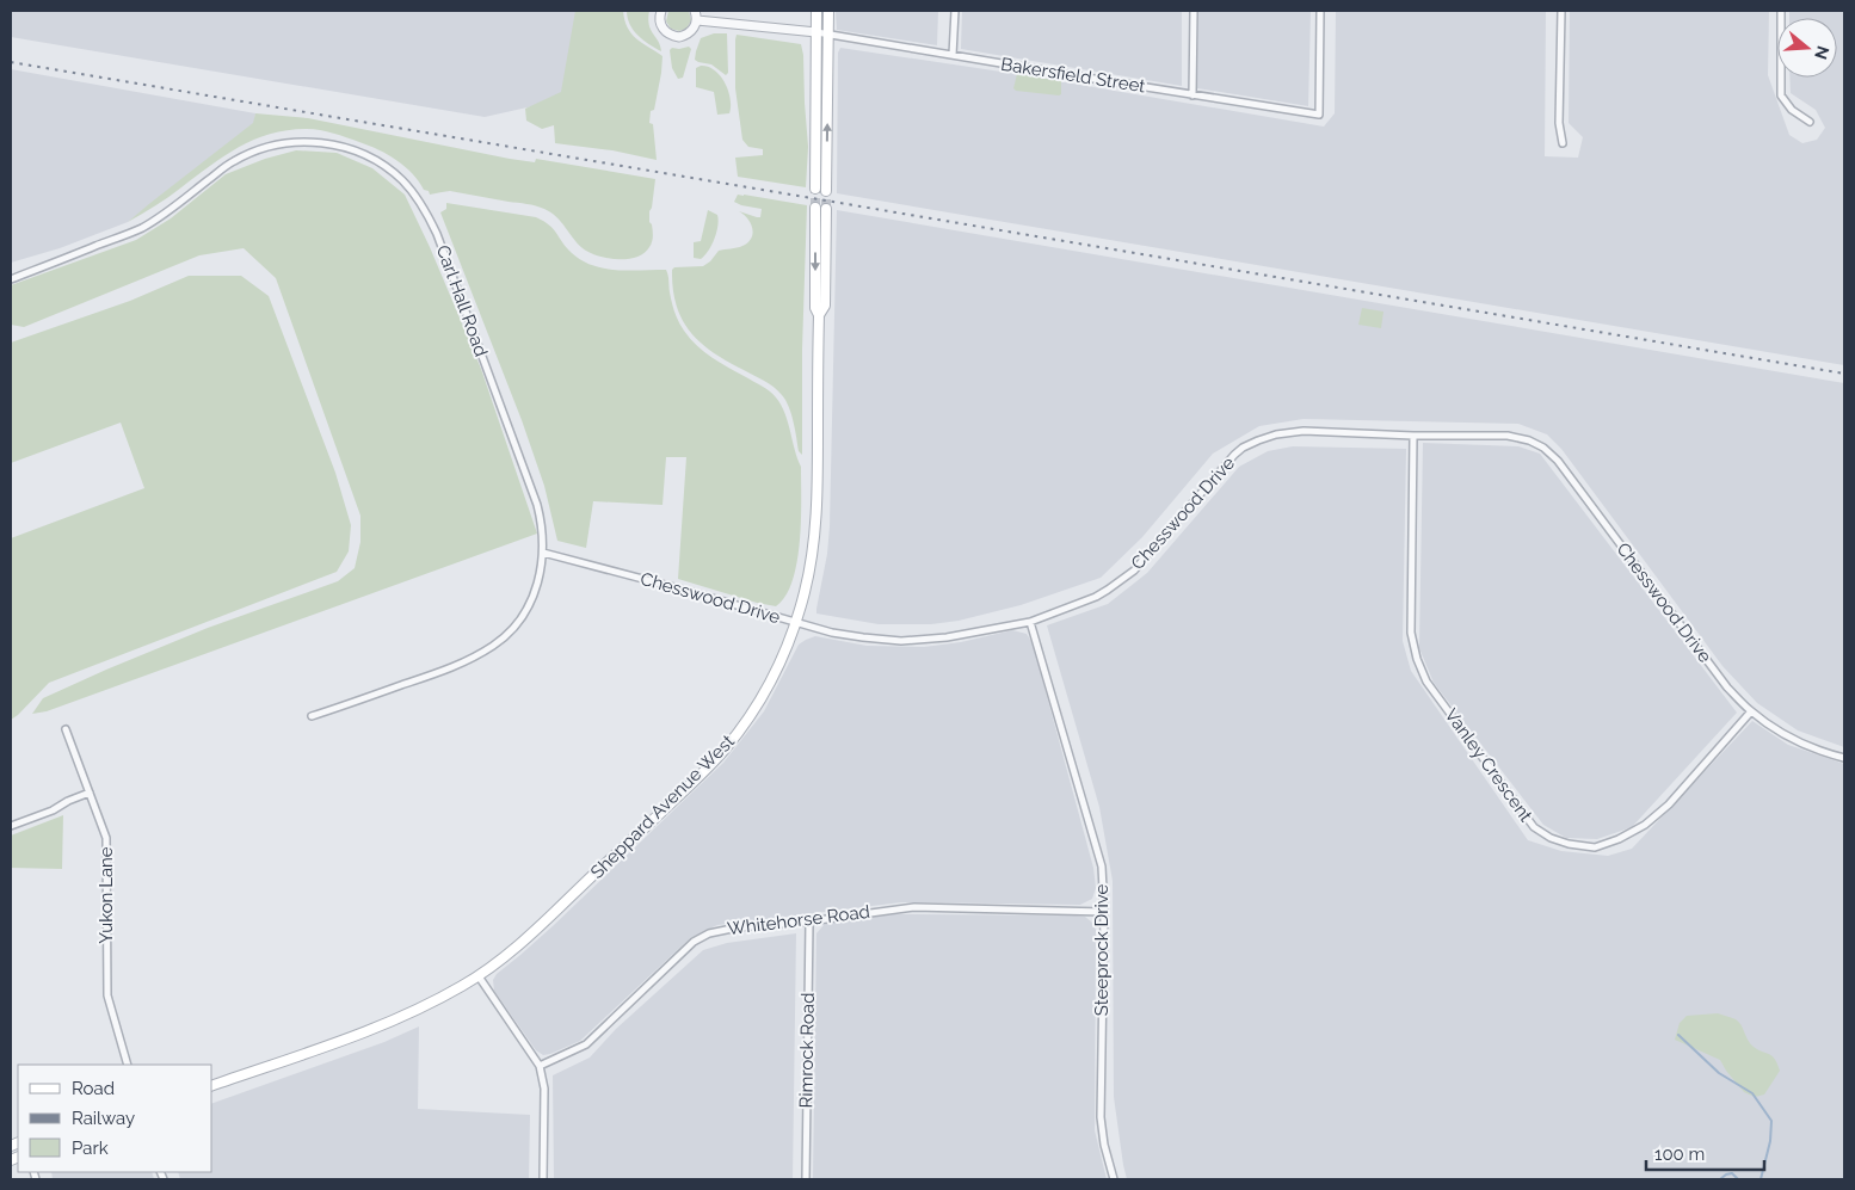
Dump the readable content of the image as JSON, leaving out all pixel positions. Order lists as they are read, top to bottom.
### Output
{
  "streets": {
    "main road": ["Sheppard Avenue West"],
    "street": [
      "Bakersfield Street",
      "Carl Hall Road",
      "Chesswood Drive",
      "Vanley Crescent",
      "Yukon Lane",
      "Whitehorse Road",
      "Steeprock Drive",
      "Rimrock Road"
    ]
  },
  "crossings": [
    ["Carl Hall Road", "Chesswood Drive"],
    ["Chesswood Drive", "Vanley Crescent"],
    ["Chesswood Drive", "Sheppard Avenue West"],
    ["Chesswood Drive", "Steeprock Drive"],
    ["Whitehorse Road", "Steeprock Drive"],
    ["Whitehorse Road", "Rimrock Road"]
  ],
  "legend": ["Road", "Railway", "Park"],
  "scale_bar": "100 m",
  "north": "right"
}
